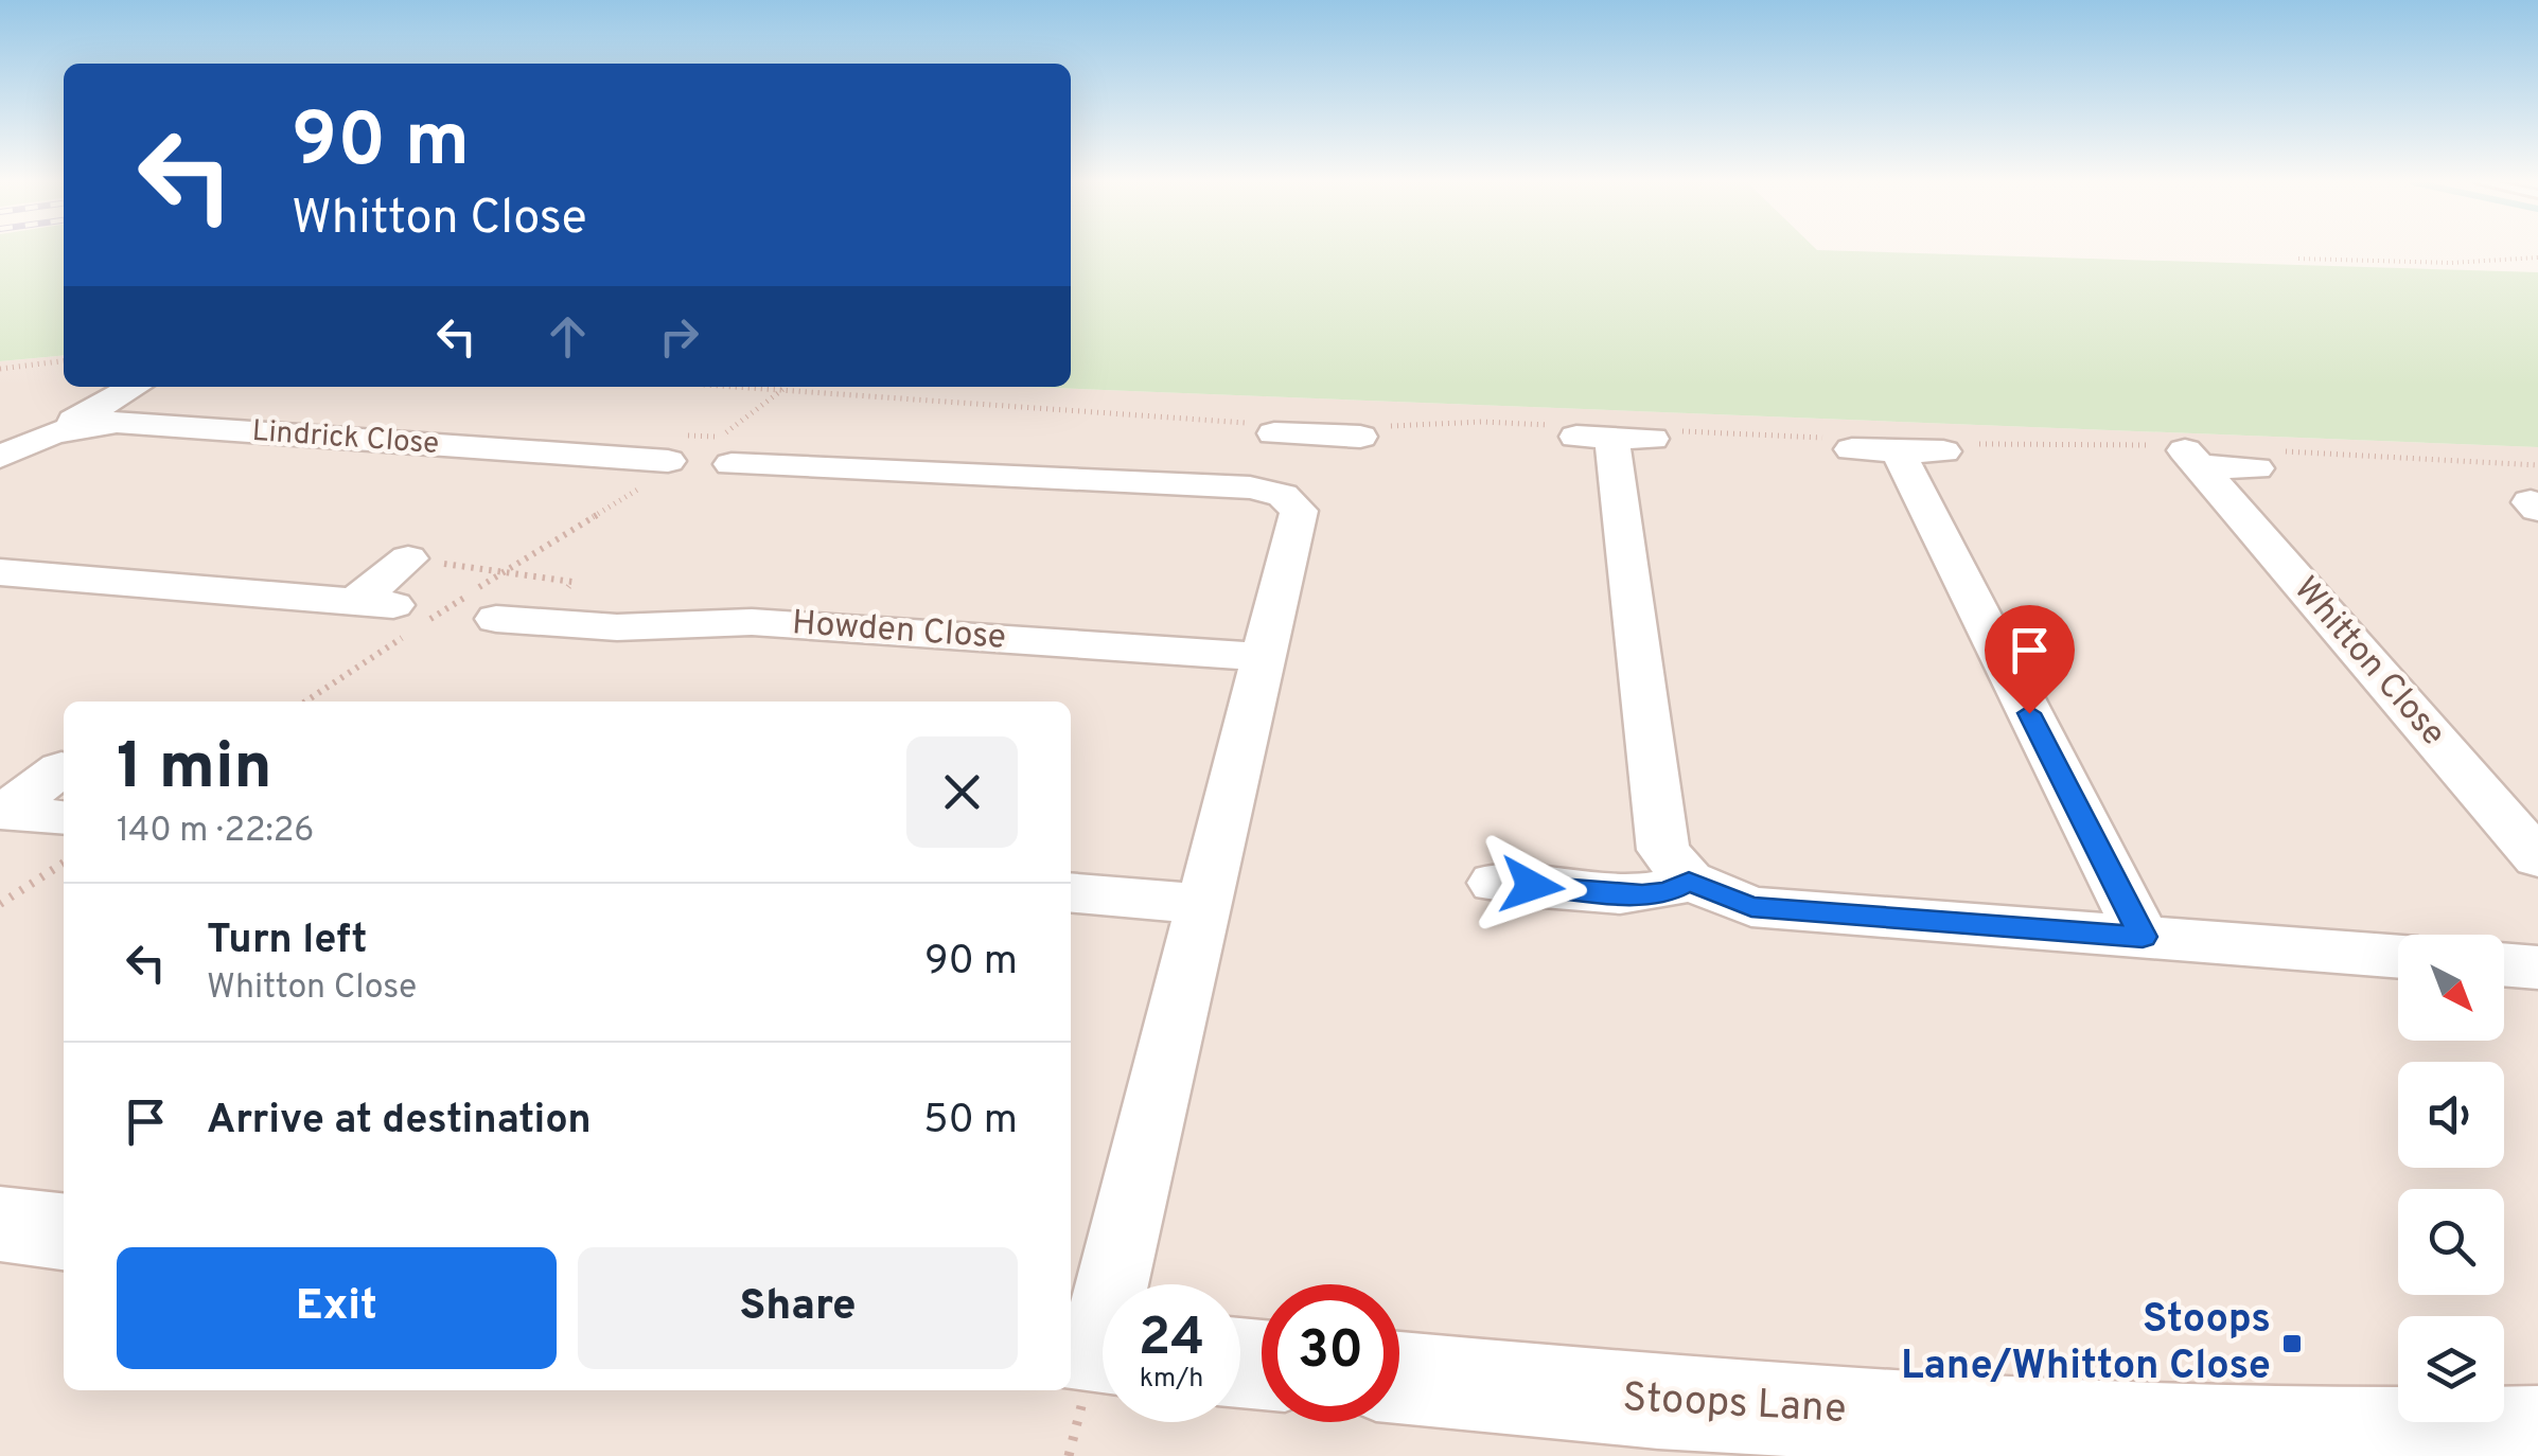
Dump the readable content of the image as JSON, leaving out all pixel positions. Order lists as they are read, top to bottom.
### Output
{
  "streets": {
    "street": [
      "Lindrick Close",
      "Howden Close",
      "Whitton Close",
      "Stoops Lane"
    ]
  },
  "places": {
    "transit": ["Stoops Lane/Whitton Close"]
  },
  "north": "bottom right",
  "page": {
    "turn": ["90 m", "Whitton Close"],
    "heading": ["1 min", "140 m · 22:26"],
    "list": [
      {
        "name": "Turn left",
        "note": "Whitton Close",
        "value": "90 m"
      },
      {
        "name": "Arrive at destination",
        "value": "50 m"
      }
    ],
    "buttons": ["Exit", "Share"],
    "speed": "24 km/h",
    "limit": "30"
  }
}
